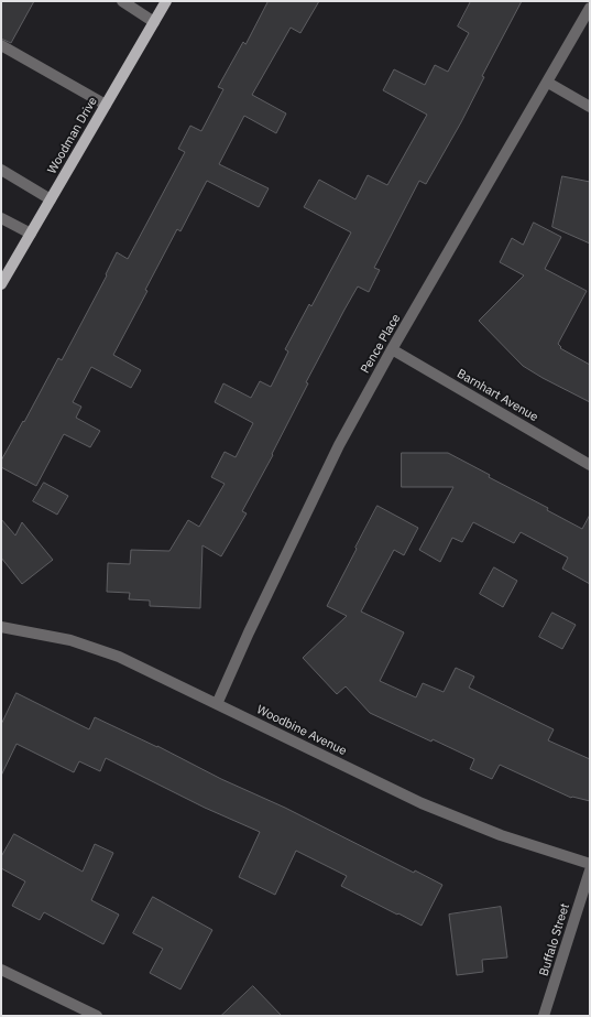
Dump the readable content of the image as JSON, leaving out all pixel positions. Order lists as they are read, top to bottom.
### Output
{
  "streets": {
    "main road": ["Woodman Drive"],
    "street": [
      "Pence Place",
      "Barnhart Avenue",
      "Woodbine Avenue",
      "Buffalo Street"
    ]
  },
  "crossings": [
    ["Pence Place", "Barnhart Avenue"],
    ["Pence Place", "Woodbine Avenue"]
  ]
}
